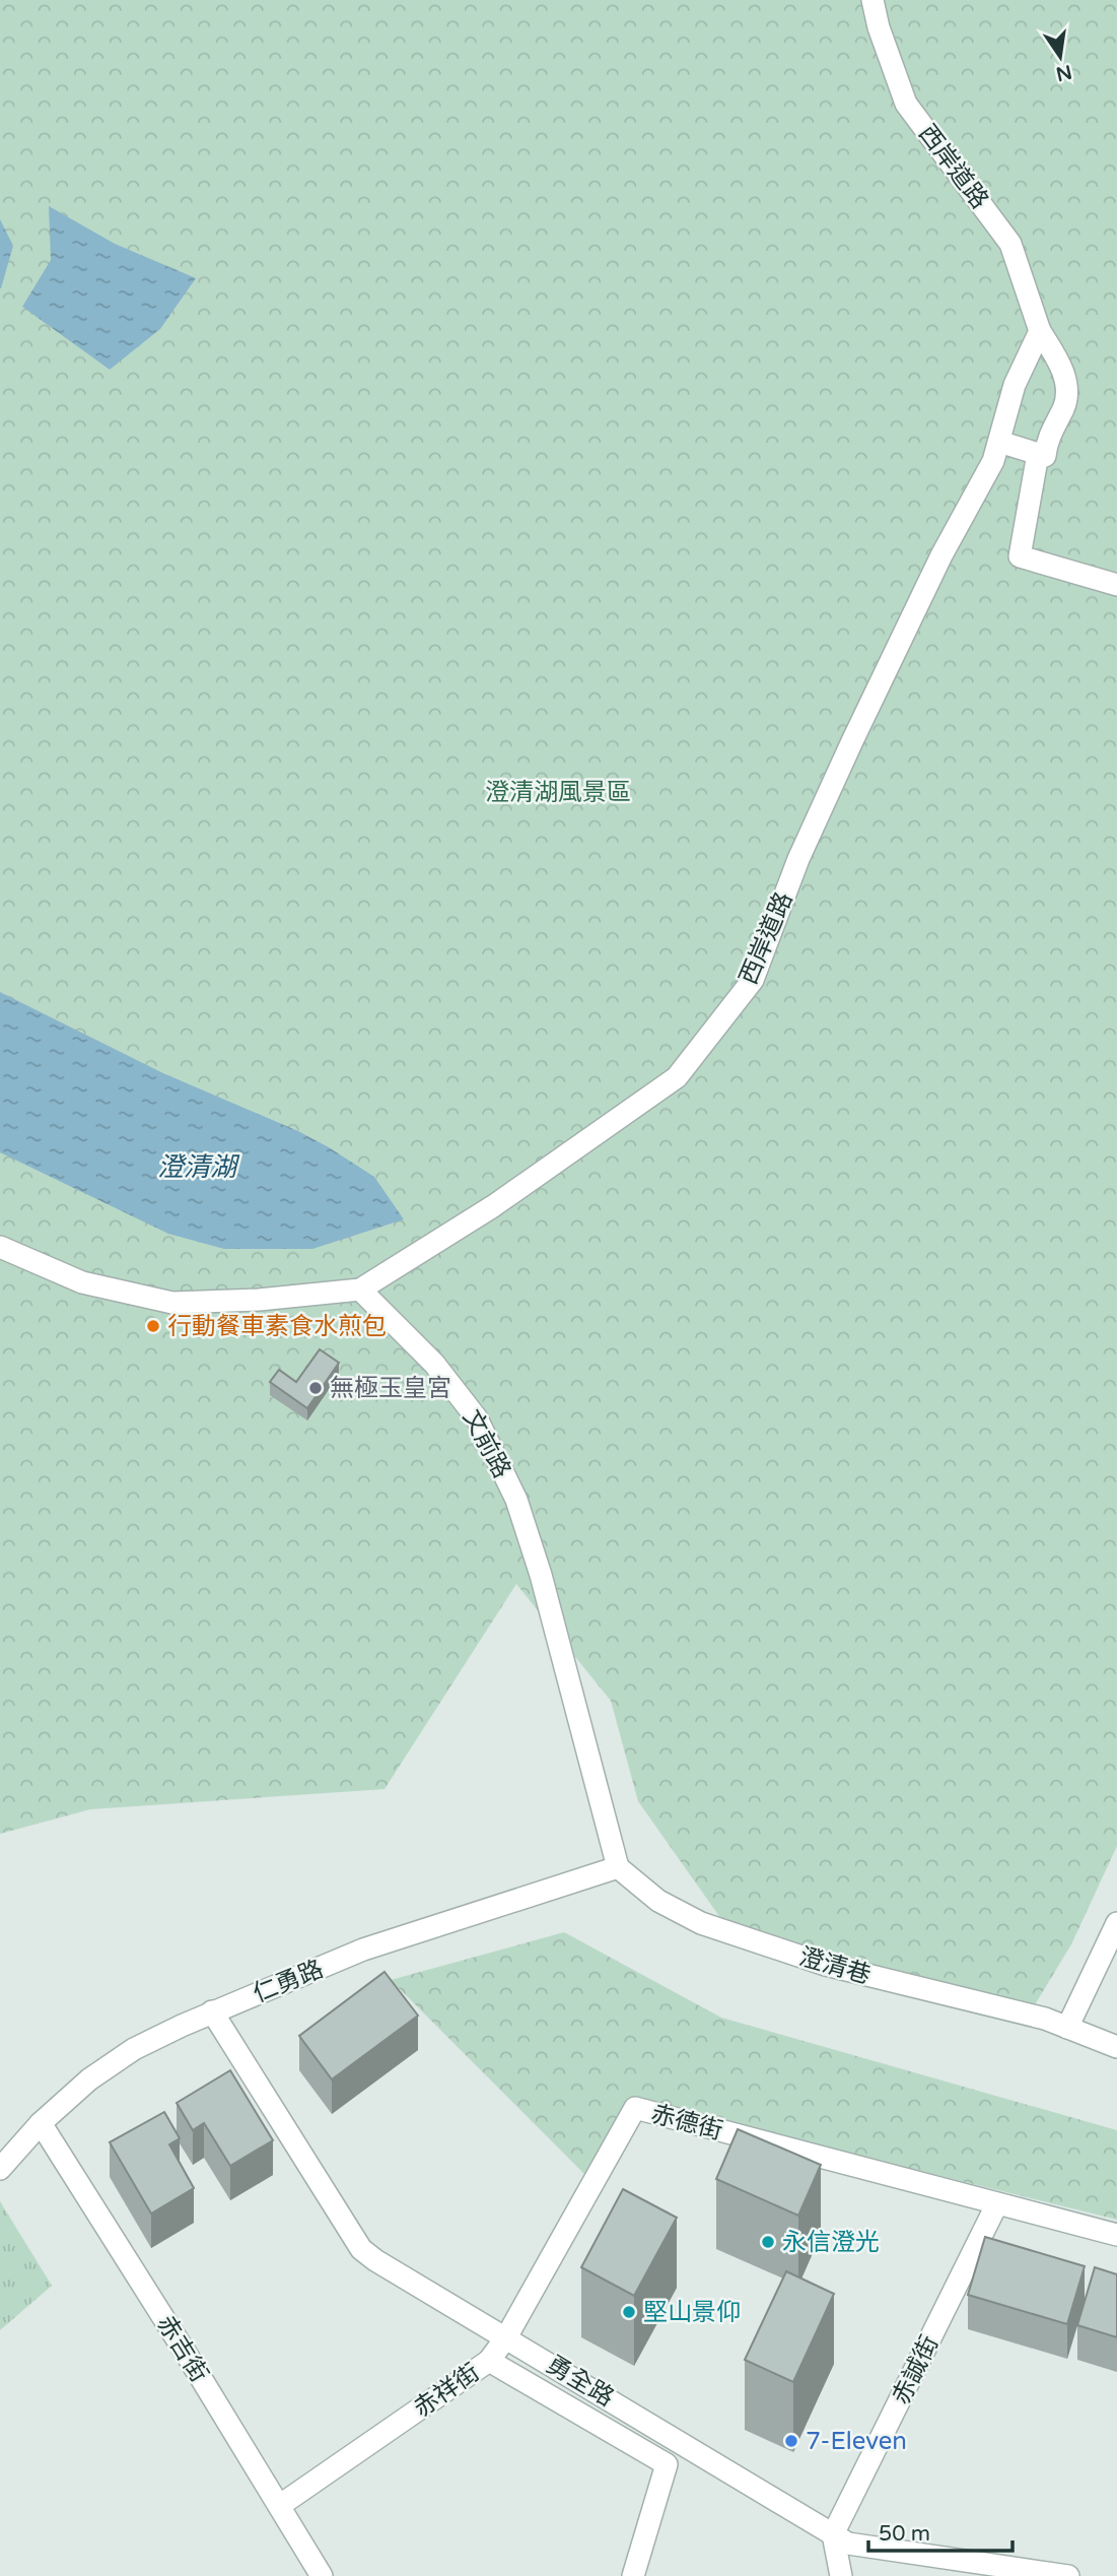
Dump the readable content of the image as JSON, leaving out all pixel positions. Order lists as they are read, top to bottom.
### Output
{
  "streets": {
    "street": [
      "西岸道路",
      "文前路",
      "澄清巷",
      "仁勇路",
      "赤德街",
      "赤吉街",
      "赤誠街",
      "勇全路",
      "赤祥街"
    ]
  },
  "crossings": [
    ["西岸道路", "文前路"],
    ["文前路", "澄清巷"],
    ["文前路", "仁勇路"],
    ["澄清巷", "仁勇路"],
    ["仁勇路", "赤吉街"],
    ["仁勇路", "勇全路"],
    ["赤德街", "赤誠街"],
    ["赤德街", "勇全路"],
    ["赤吉街", "赤祥街"],
    ["赤誠街", "勇全路"]
  ],
  "water": ["澄清湖"],
  "parks": ["澄清湖風景區"],
  "places": [
    "行動餐車素食水煎包",
    "無極玉皇宮",
    "永信澄光",
    "堅山景仰",
    "7-Eleven"
  ],
  "scale_bar": "50 m",
  "north": "bottom"
}
